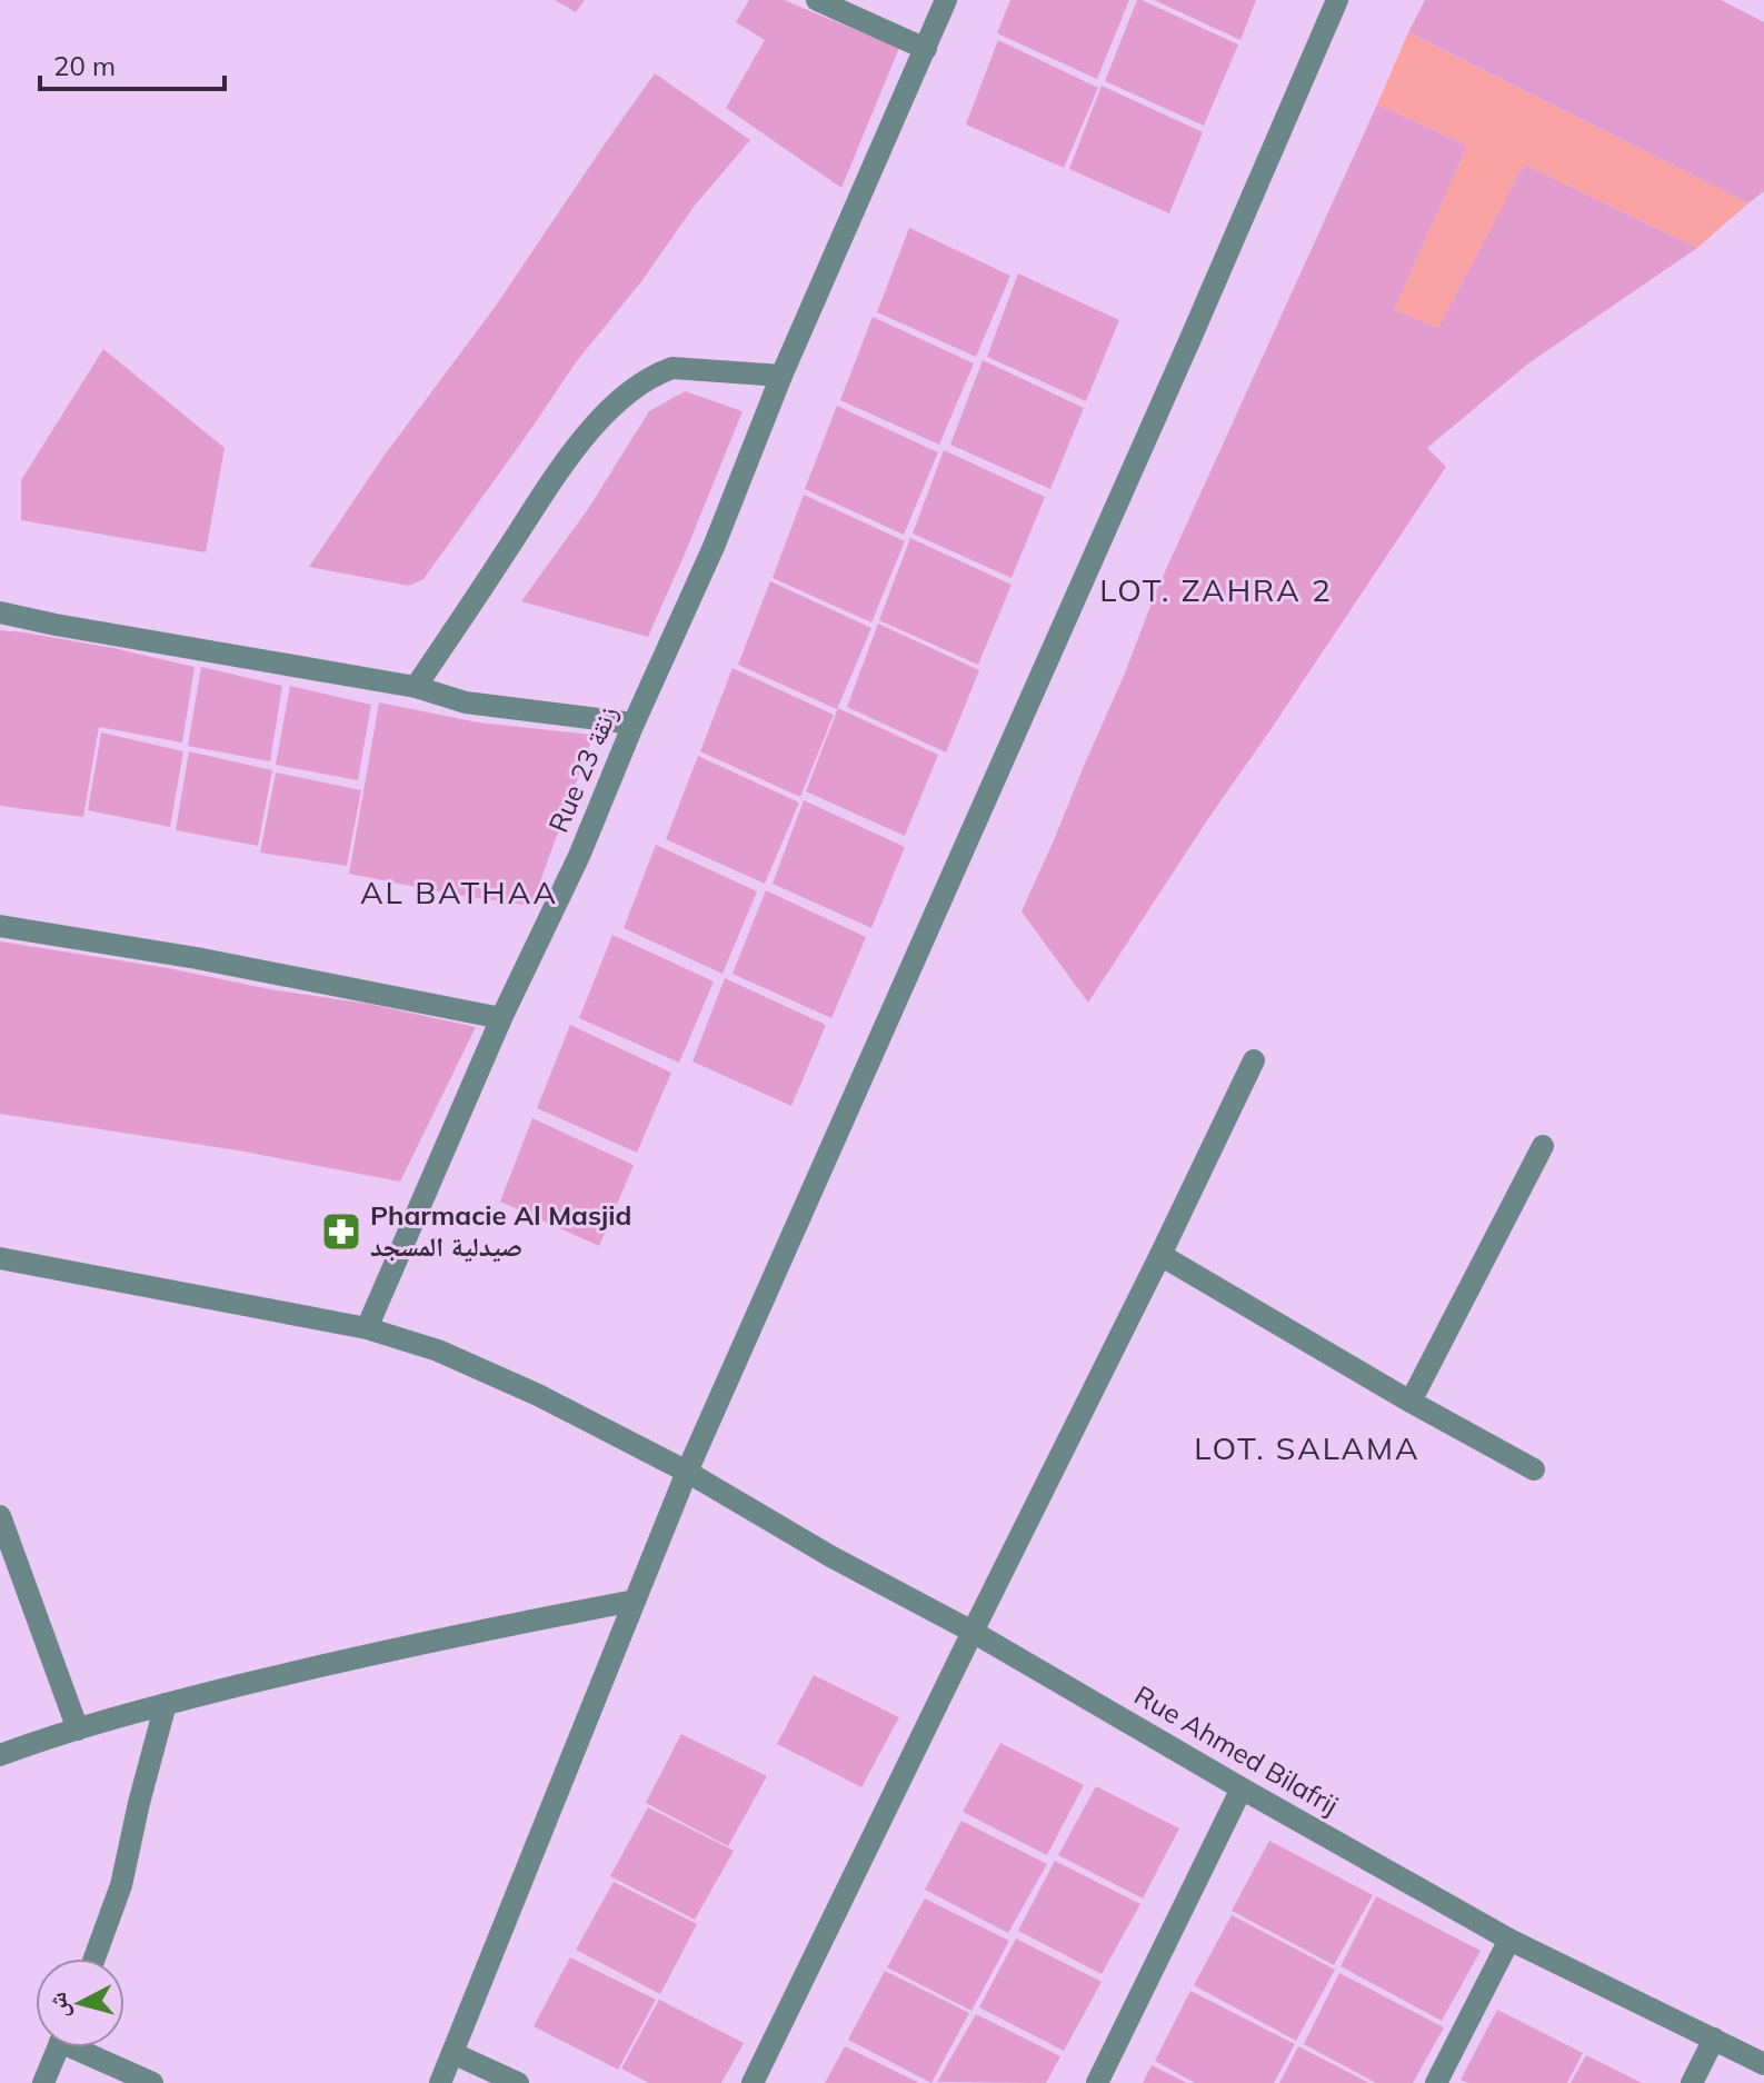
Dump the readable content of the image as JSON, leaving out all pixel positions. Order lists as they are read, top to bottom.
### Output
{
  "streets": {
    "street": ["Rue 23 زنقة", "Rue Ahmed Bilafrij"]
  },
  "crossings": [
    ["Rue 23 زنقة", "Rue Ahmed Bilafrij"]
  ],
  "districts": ["LOT. ZAHRA 2", "AL BATHAA", "LOT. SALAMA"],
  "places": {
    "pharmacy": ["Pharmacie Al Masjid صيدلية المسجد"]
  },
  "scale_bar": "20 m",
  "north": "left"
}
